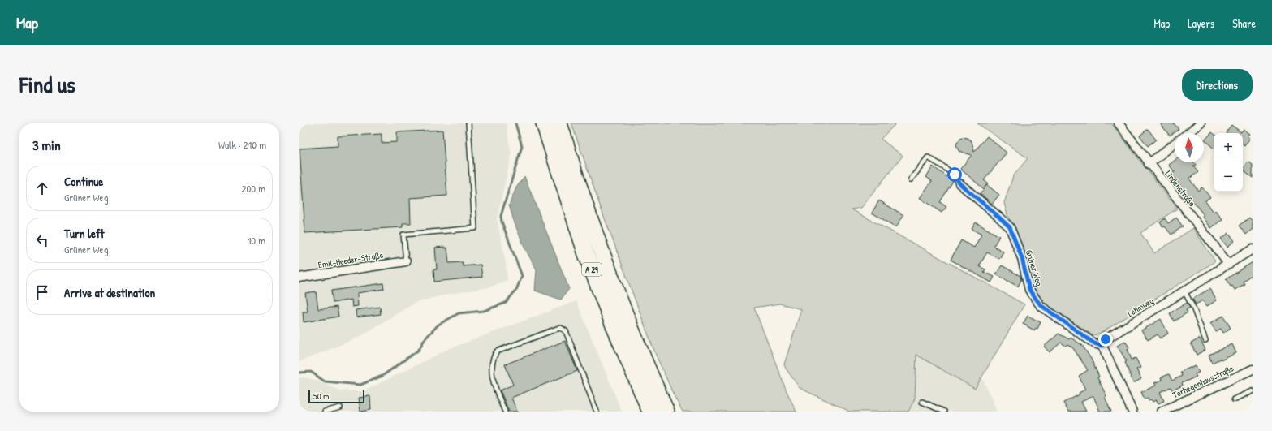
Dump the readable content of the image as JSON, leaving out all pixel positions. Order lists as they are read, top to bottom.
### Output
{
  "streets": {
    "highway": ["A 29"],
    "street": [
      "Lindenstraße",
      "Emil-Heeder-Straße",
      "Grüner Weg",
      "Lehmweg",
      "Torhegenhausstraße"
    ]
  },
  "crossings": [
    ["Lindenstraße", "Lehmweg"],
    ["Grüner Weg", "Lehmweg"]
  ],
  "scale_bar": "50 m",
  "north": "top",
  "page": {
    "header": "Map",
    "nav": ["Map", "Layers", "Share"],
    "title": "Find us",
    "buttons": "Directions",
    "heading": ["3 min", "Walk · 210 m"],
    "map_buttons": ["+", "−"],
    "list": [
      ["Continue", "Grüner Weg", "200 m"],
      ["Turn left", "Grüner Weg", "10 m"],
      "Arrive at destination"
    ],
    "scale": "50 m"
  }
}
